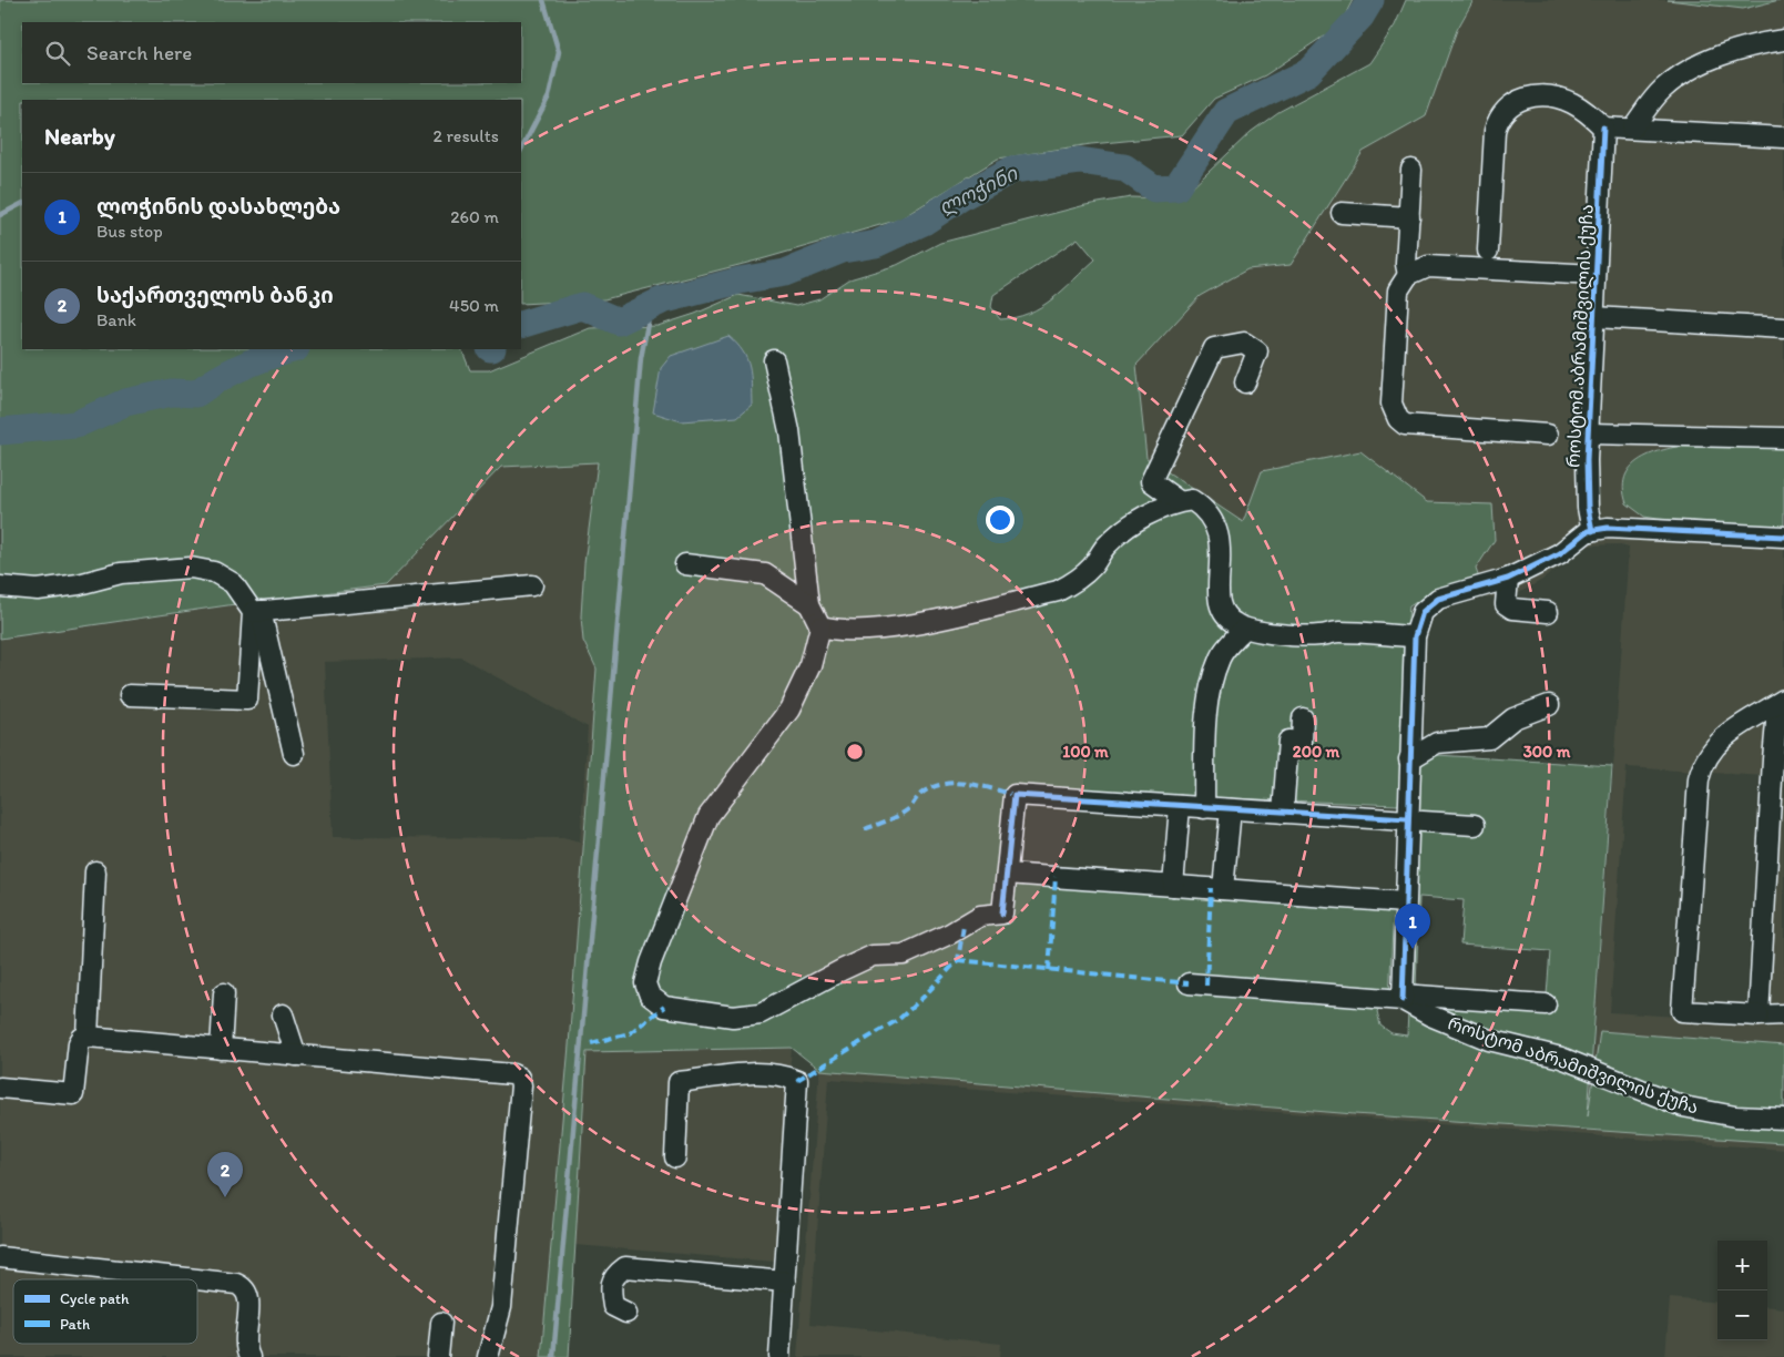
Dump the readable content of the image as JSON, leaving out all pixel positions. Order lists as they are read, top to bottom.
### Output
{
  "streets": {
    "street": ["როსტომ აბრამიშვილის ქუჩა"]
  },
  "water": ["ლოჭინი"],
  "legend": ["Cycle path", "Path"],
  "page": {
    "search": "Search here",
    "heading": ["Nearby", "2 results"],
    "list": [
      {
        "mark": "1",
        "name": "ლოჭინის დასახლება",
        "note": "Bus stop",
        "value": "260 m"
      },
      {
        "mark": "2",
        "name": "საქართველოს ბანკი",
        "note": "Bank",
        "value": "450 m"
      }
    ],
    "pins": ["1", "2"],
    "map_buttons": ["+", "−"]
  },
  "rings": ["100 m", "200 m", "300 m"]
}
